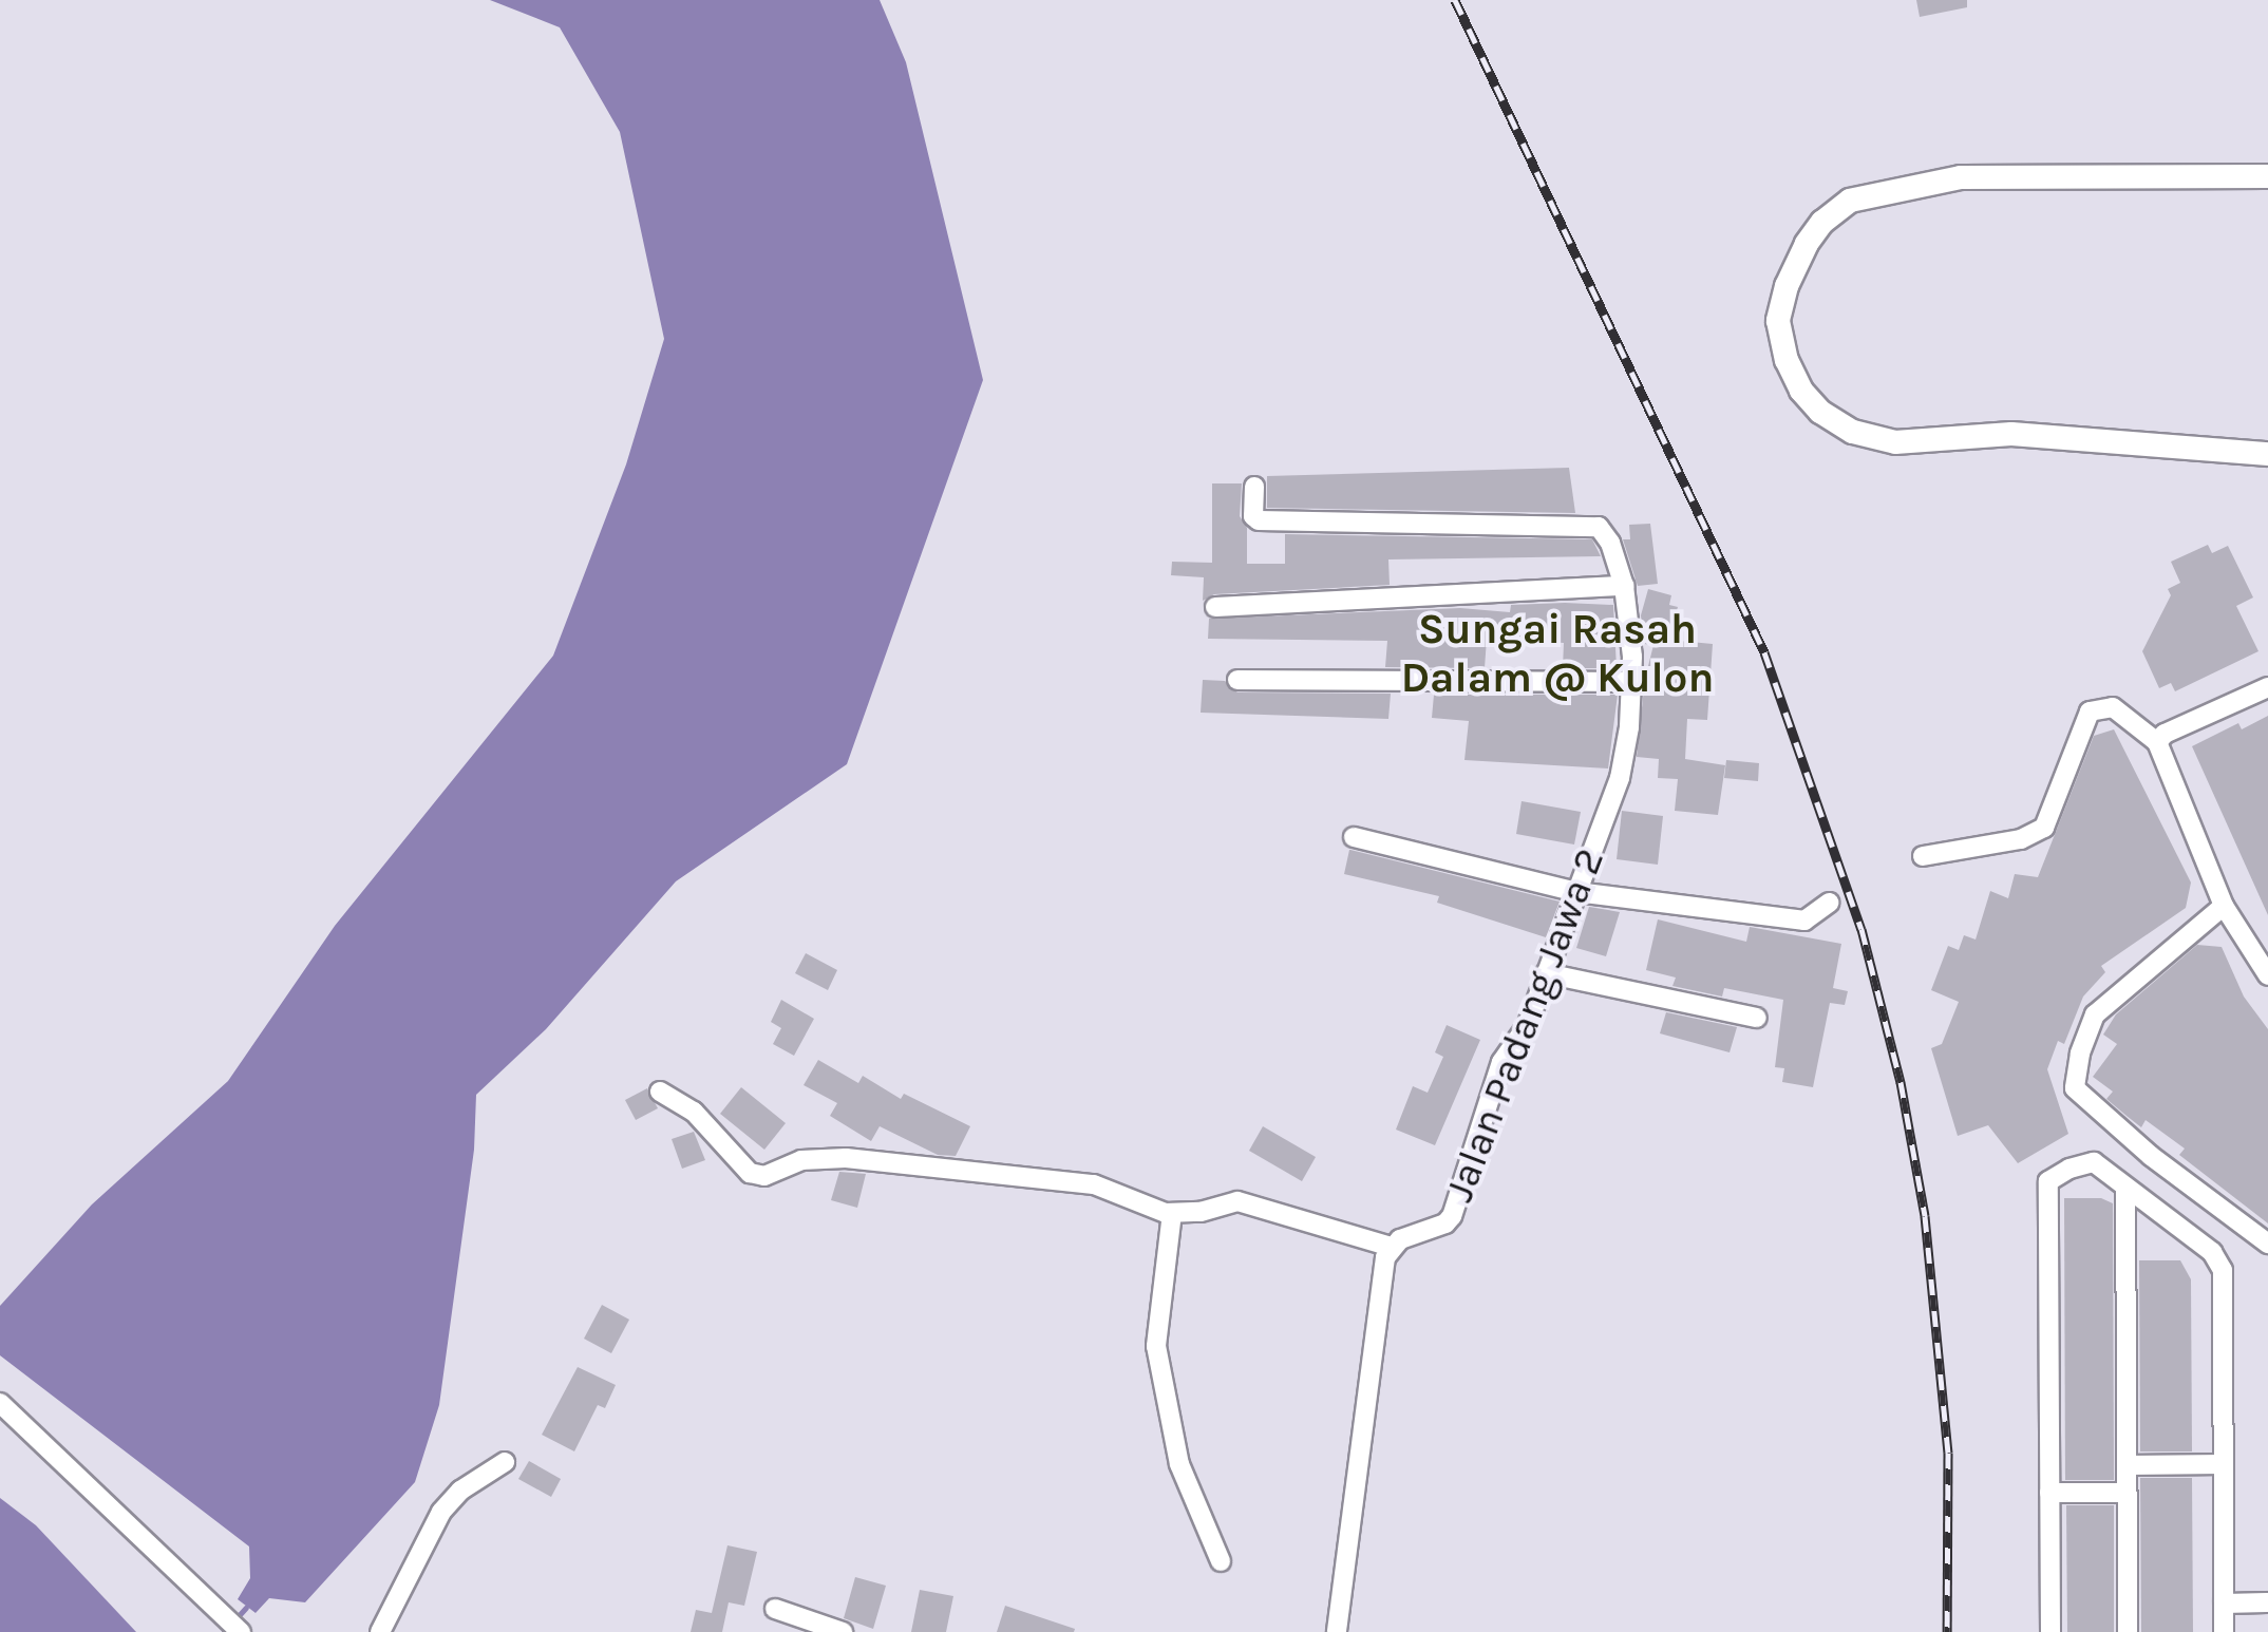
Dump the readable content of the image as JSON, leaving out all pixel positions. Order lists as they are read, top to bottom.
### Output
{
  "streets": {
    "street": ["Jalan Padang Jawa 2"]
  },
  "districts": ["Sungai Rasah Dalam @ Kulon"]
}
